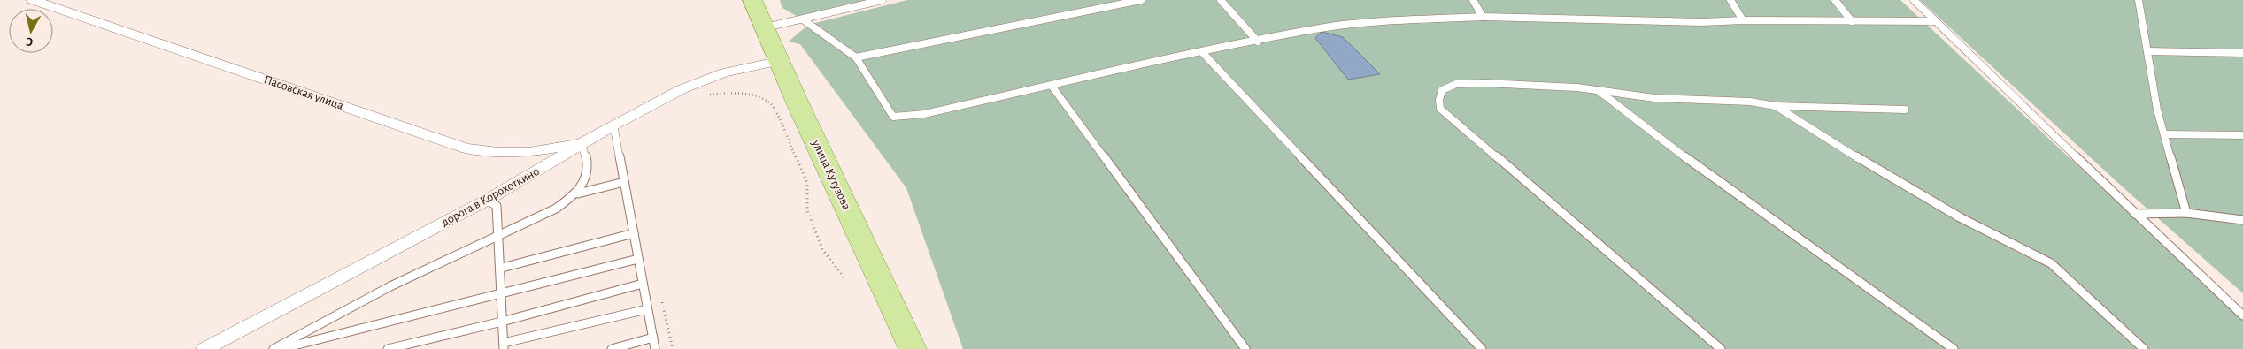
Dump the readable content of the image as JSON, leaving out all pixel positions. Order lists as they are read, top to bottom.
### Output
{
  "streets": {
    "main road": ["улица Кутузова"],
    "street": ["Пасовская улица", "дорога в Корохоткино"]
  },
  "crossings": [
    ["Пасовская улица", "дорога в Корохоткино"],
    ["улица Кутузова", "дорога в Корохоткино"]
  ],
  "north": "bottom"
}
